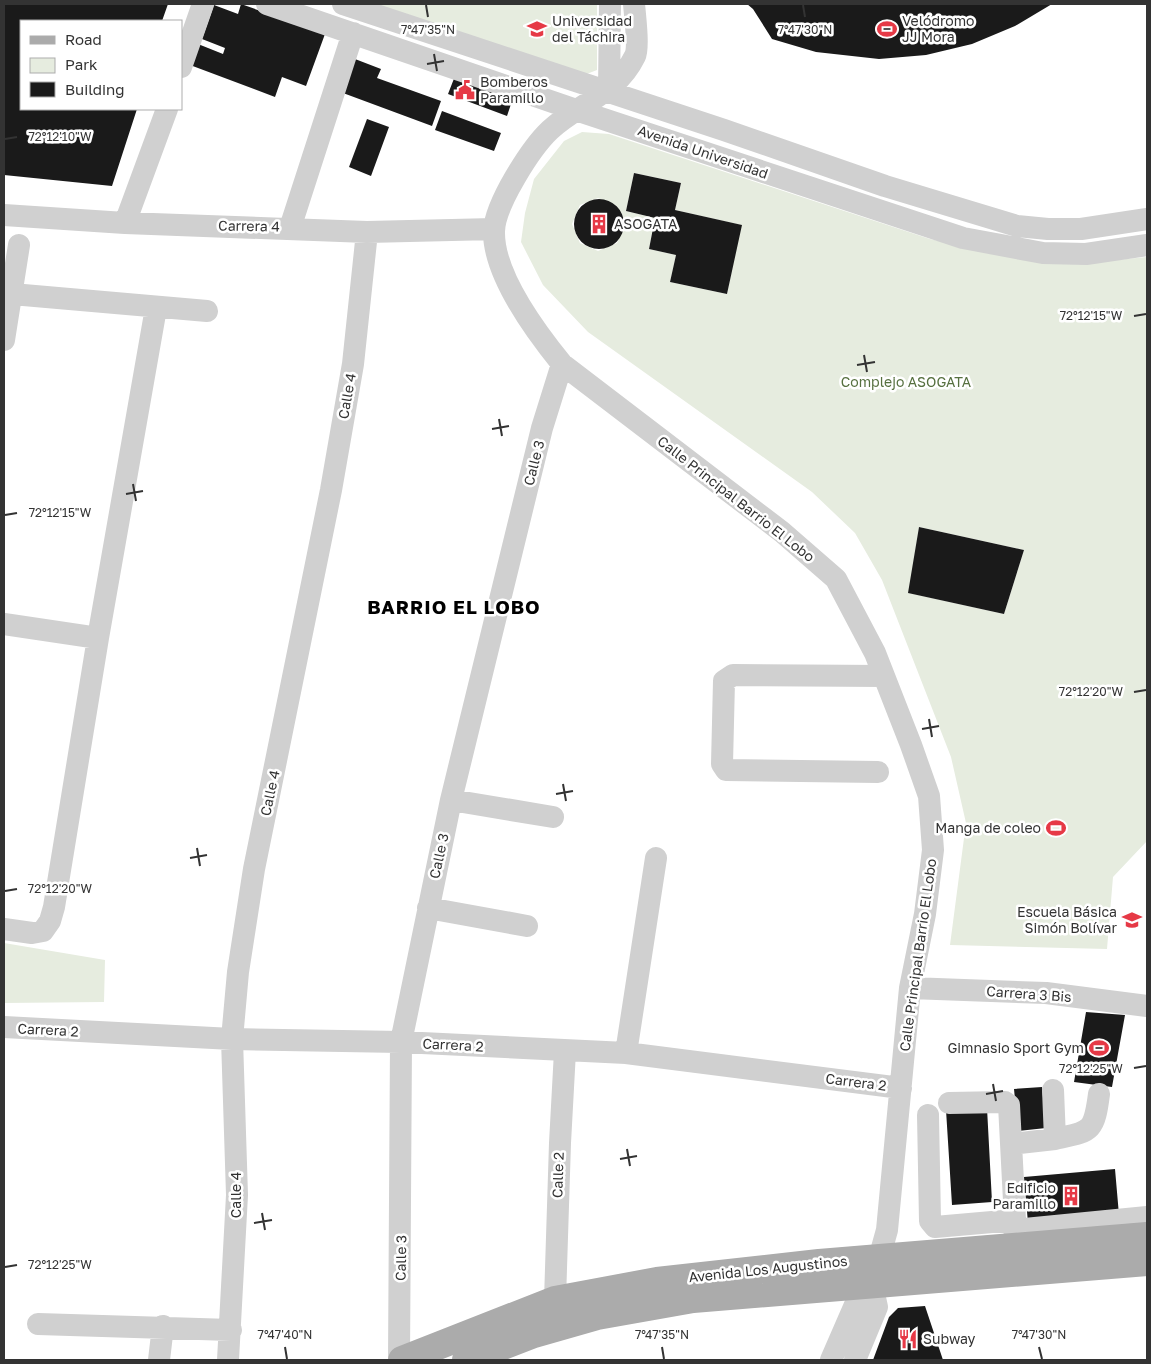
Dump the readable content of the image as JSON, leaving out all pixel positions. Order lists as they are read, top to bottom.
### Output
{
  "streets": {
    "main road": ["Avenida Los Augustinos"],
    "street": [
      "Avenida Universidad",
      "Carrera 4",
      "Calle 4",
      "Calle 3",
      "Calle Principal Barrio El Lobo",
      "Carrera 3 Bis",
      "Carrera 2",
      "Calle 2"
    ]
  },
  "crossings": [
    ["Avenida Universidad", "Calle Principal Barrio El Lobo"],
    ["Carrera 4", "Calle 4"],
    ["Carrera 4", "Calle Principal Barrio El Lobo"],
    ["Calle 4", "Carrera 2"],
    ["Calle 3", "Calle Principal Barrio El Lobo"],
    ["Calle 3", "Carrera 2"],
    ["Calle 3", "Avenida Los Augustinos"],
    ["Calle Principal Barrio El Lobo", "Carrera 3 Bis"],
    ["Calle Principal Barrio El Lobo", "Carrera 2"],
    ["Calle Principal Barrio El Lobo", "Avenida Los Augustinos"],
    ["Carrera 2", "Calle 2"],
    ["Calle 2", "Avenida Los Augustinos"]
  ],
  "districts": ["BARRIO EL LOBO"],
  "parks": ["Complejo ASOGATA"],
  "places": {
    "school or university": ["Universidad del Táchira", "Escuela Básica Simón Bolívar"],
    "sports": ["Velódromo JJ Mora", "Manga de coleo", "Gimnasio Sport Gym"],
    "public building": ["Bomberos Paramillo"],
    "building": ["ASOGATA", "Edificio Paramillo"],
    "restaurant": ["Subway"]
  },
  "legend": ["Road", "Park", "Building"],
  "coordinates": [
    "7°47'35\"N",
    "7°47'30\"N",
    "72°12'10\"W",
    "72°12'15\"W",
    "72°12'20\"W",
    "72°12'25\"W",
    "7°47'40\"N"
  ]
}
